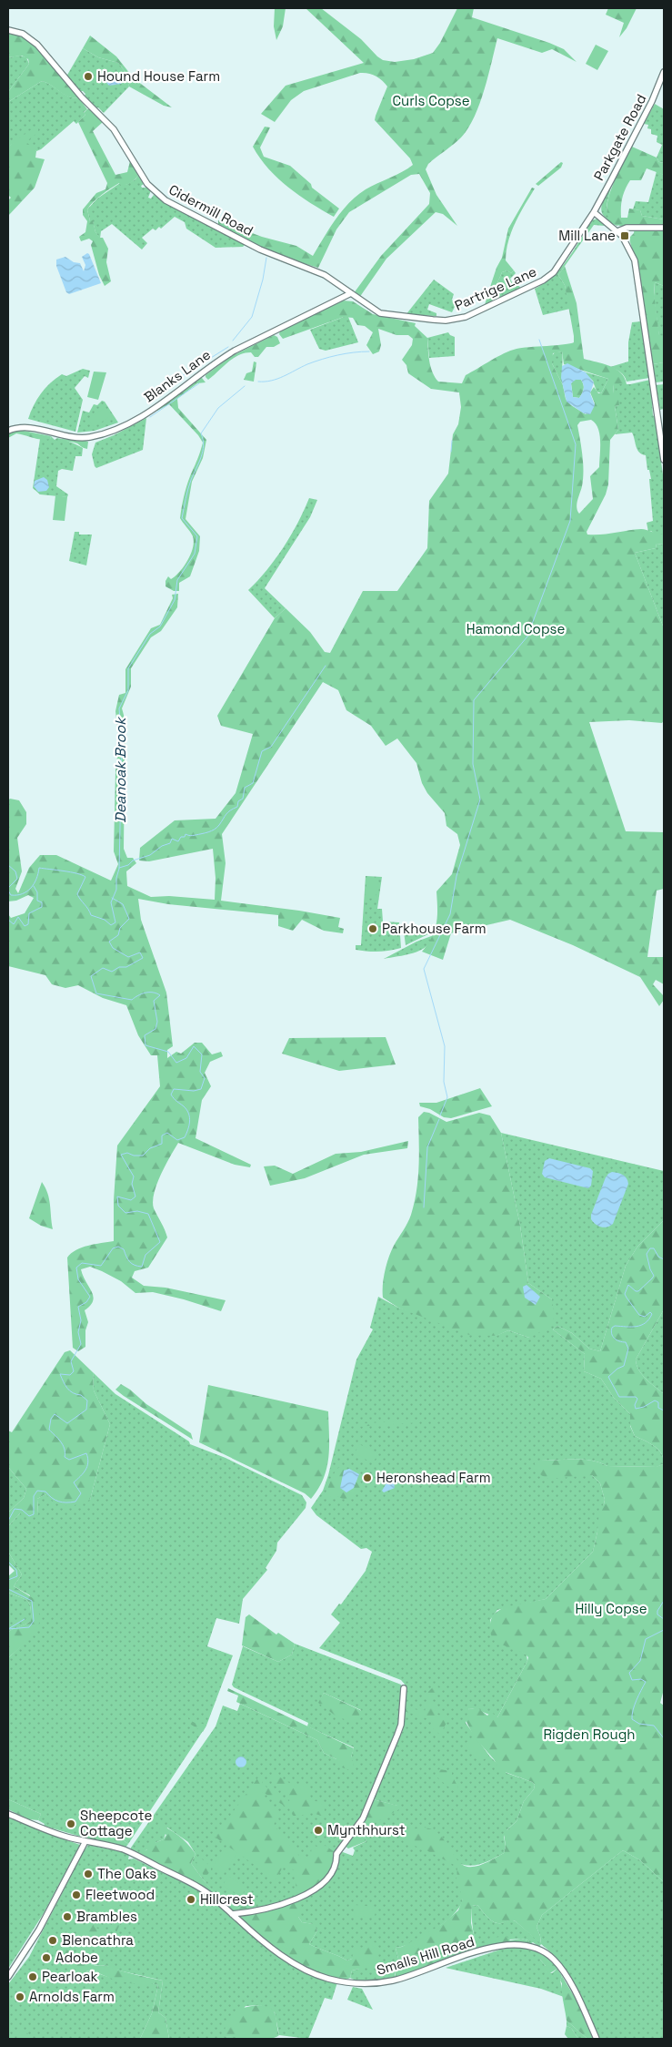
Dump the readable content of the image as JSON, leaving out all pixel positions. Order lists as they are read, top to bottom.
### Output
{
  "streets": {
    "street": [
      "Parkgate Road",
      "Cidermill Road",
      "Partrige Lane",
      "Blanks Lane",
      "Smalls Hill Road"
    ]
  },
  "crossings": [
    ["Parkgate Road", "Partrige Lane"],
    ["Cidermill Road", "Partrige Lane"],
    ["Cidermill Road", "Blanks Lane"],
    ["Partrige Lane", "Blanks Lane"]
  ],
  "water": ["Deanoak Brook"],
  "parks": [
    "Curls Copse",
    "Hamond Copse",
    "Hilly Copse",
    "Rigden Rough"
  ],
  "places": {
    "other": [
      "Hound House Farm",
      "Parkhouse Farm",
      "Heronshead Farm",
      "Sheepcote Cottage",
      "Mynthhurst",
      "The Oaks",
      "Fleetwood",
      "Hillcrest",
      "Brambles",
      "Blencathra",
      "Adobe",
      "Pearloak",
      "Arnolds Farm"
    ],
    "transit": ["Mill Lane"]
  }
}
